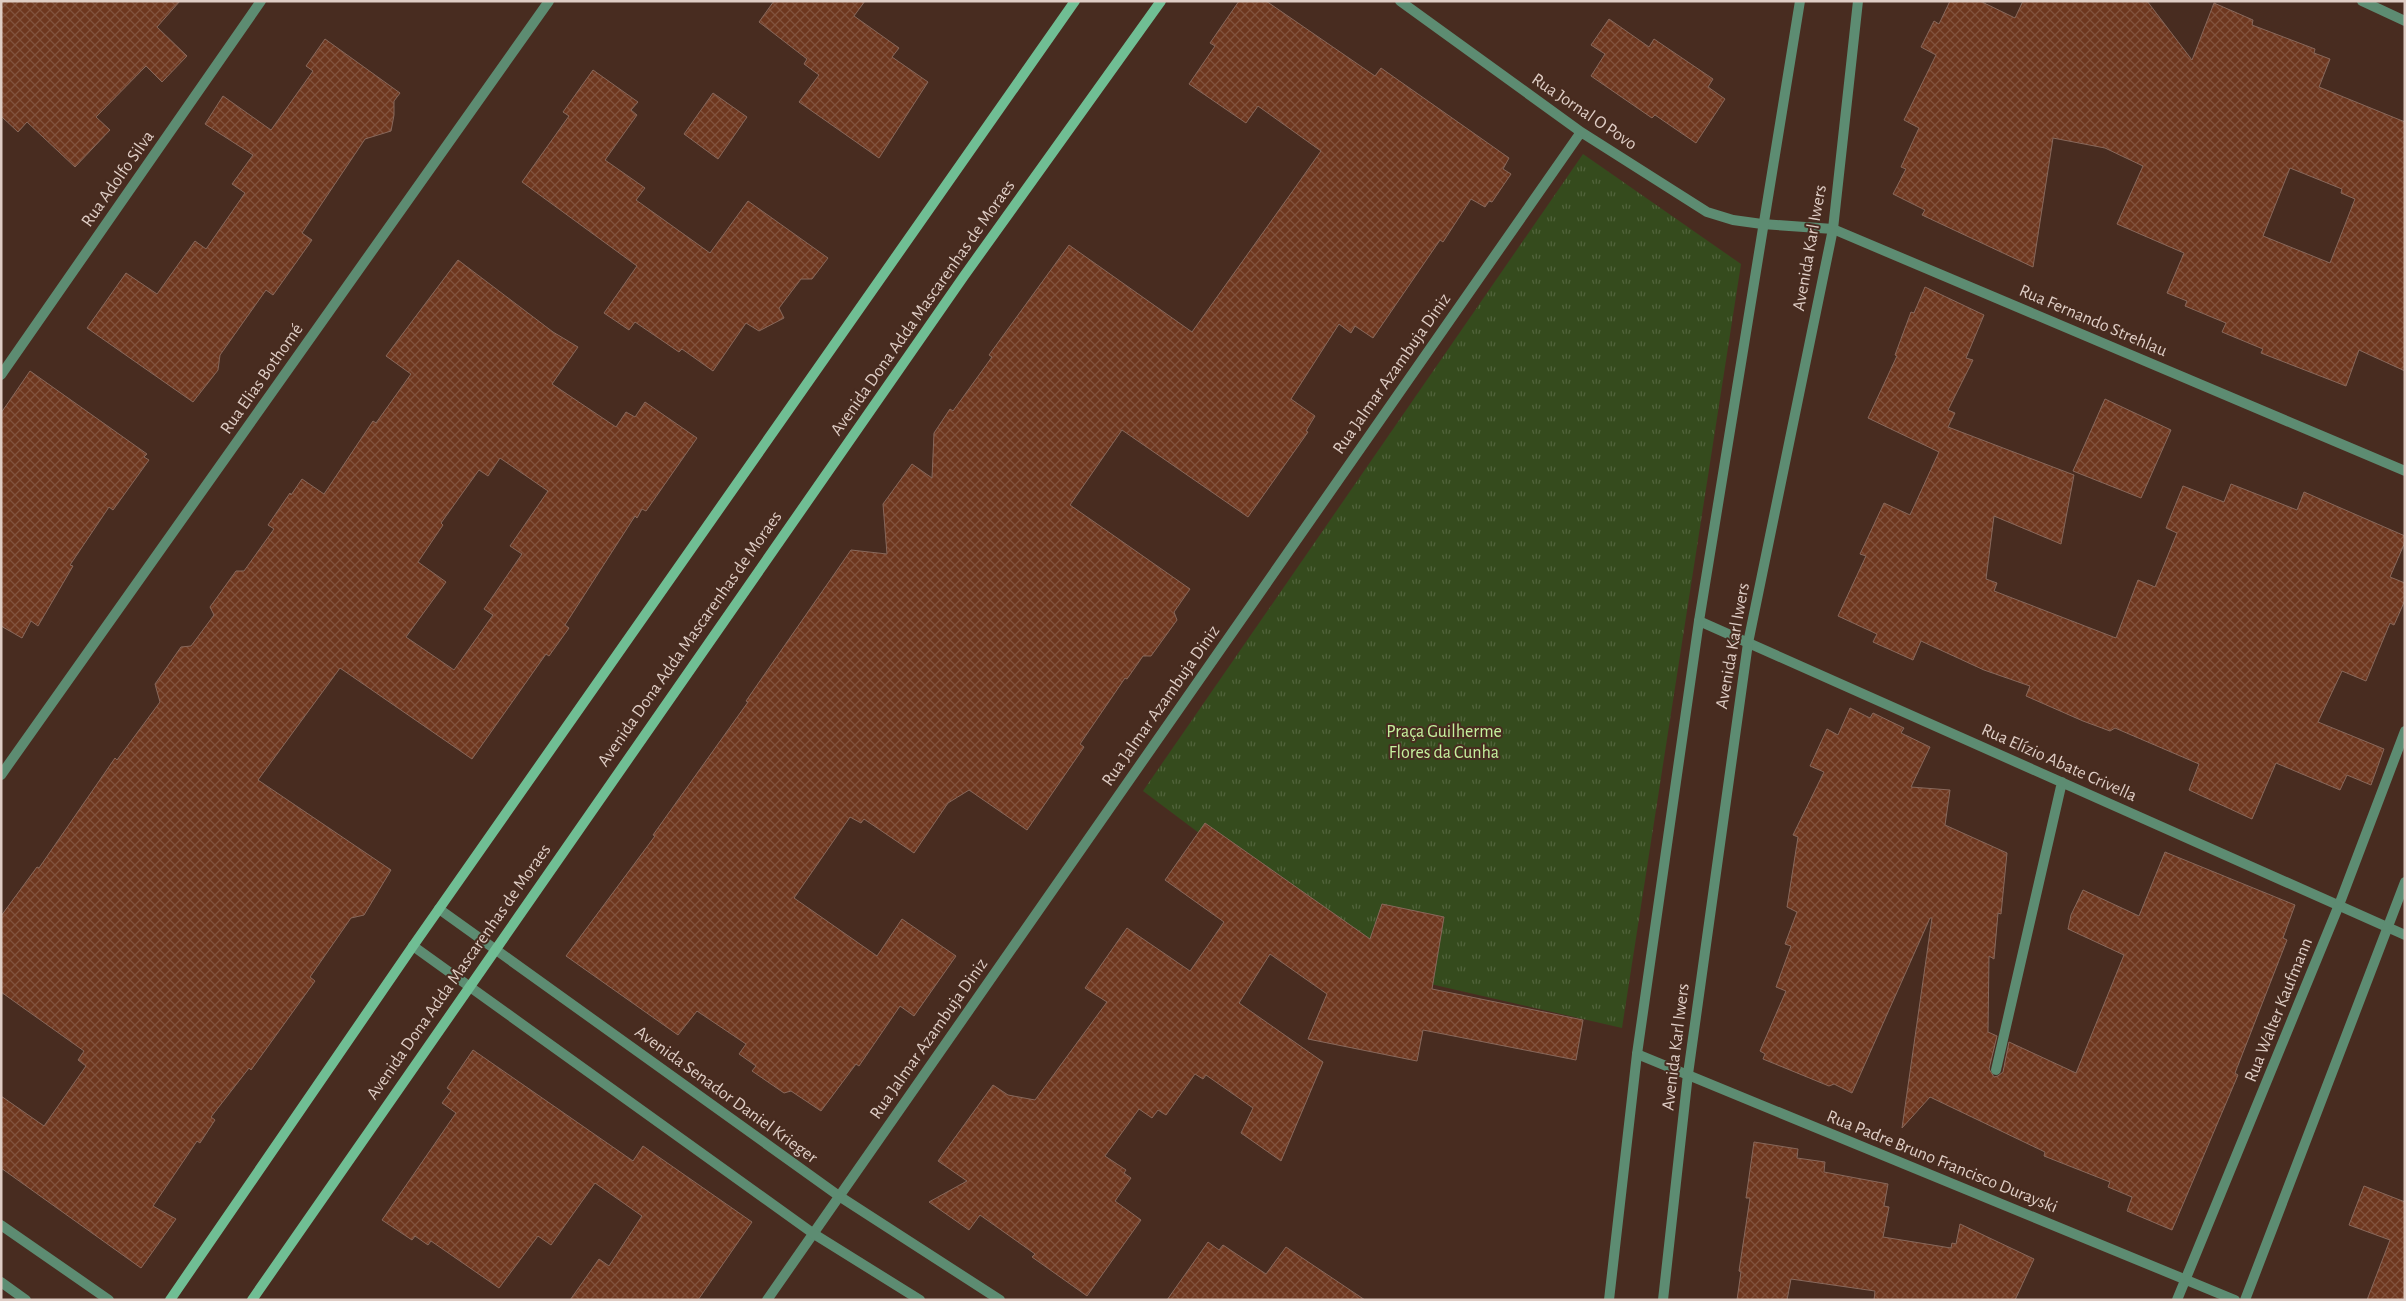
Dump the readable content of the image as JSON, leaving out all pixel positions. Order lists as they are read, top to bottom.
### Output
{
  "streets": {
    "main road": ["Avenida Dona Adda Mascarenhas de Moraes"],
    "street": [
      "Rua Jornal O Povo",
      "Rua Adolfo Silva",
      "Avenida Karl Iwers",
      "Rua Fernando Strehlau",
      "Rua Jalmar Azambuja Diniz",
      "Rua Elias Bothomé",
      "Rua Elízio Abate Crivella",
      "Rua Walter Kaufmann",
      "Avenida Senador Daniel Krieger",
      "Rua Padre Bruno Francisco Durayski"
    ]
  },
  "crossings": [
    ["Rua Jornal O Povo", "Avenida Karl Iwers"],
    ["Rua Jornal O Povo", "Rua Fernando Strehlau"],
    ["Rua Jornal O Povo", "Rua Jalmar Azambuja Diniz"],
    ["Avenida Karl Iwers", "Rua Fernando Strehlau"],
    ["Avenida Karl Iwers", "Rua Elízio Abate Crivella"],
    ["Avenida Karl Iwers", "Rua Padre Bruno Francisco Durayski"],
    ["Avenida Dona Adda Mascarenhas de Moraes", "Avenida Senador Daniel Krieger"],
    ["Rua Jalmar Azambuja Diniz", "Avenida Senador Daniel Krieger"],
    ["Rua Elízio Abate Crivella", "Rua Walter Kaufmann"],
    ["Rua Walter Kaufmann", "Rua Padre Bruno Francisco Durayski"]
  ],
  "parks": ["Praça Guilherme Flores da Cunha"]
}
